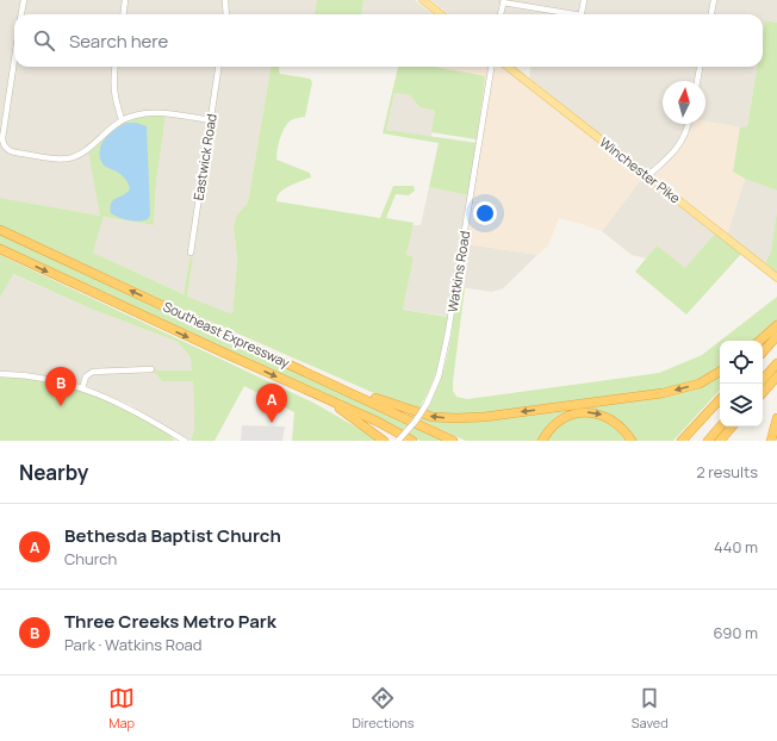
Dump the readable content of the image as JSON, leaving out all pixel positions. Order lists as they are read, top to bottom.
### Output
{
  "streets": {
    "highway": ["Southeast Expressway"],
    "main road": ["Winchester Pike"],
    "street": ["Eastwick Road", "Watkins Road"]
  },
  "north": "top",
  "page": {
    "search": "Search here",
    "pins": ["B", "A"],
    "heading": ["Nearby", "2 results"],
    "list": [
      {
        "mark": "A",
        "name": "Bethesda Baptist Church",
        "note": "Church",
        "value": "440 m"
      },
      {
        "mark": "B",
        "name": "Three Creeks Metro Park",
        "note": "Park · Watkins Road",
        "value": "690 m"
      }
    ],
    "nav": ["Map", "Directions", "Saved"]
  }
}
